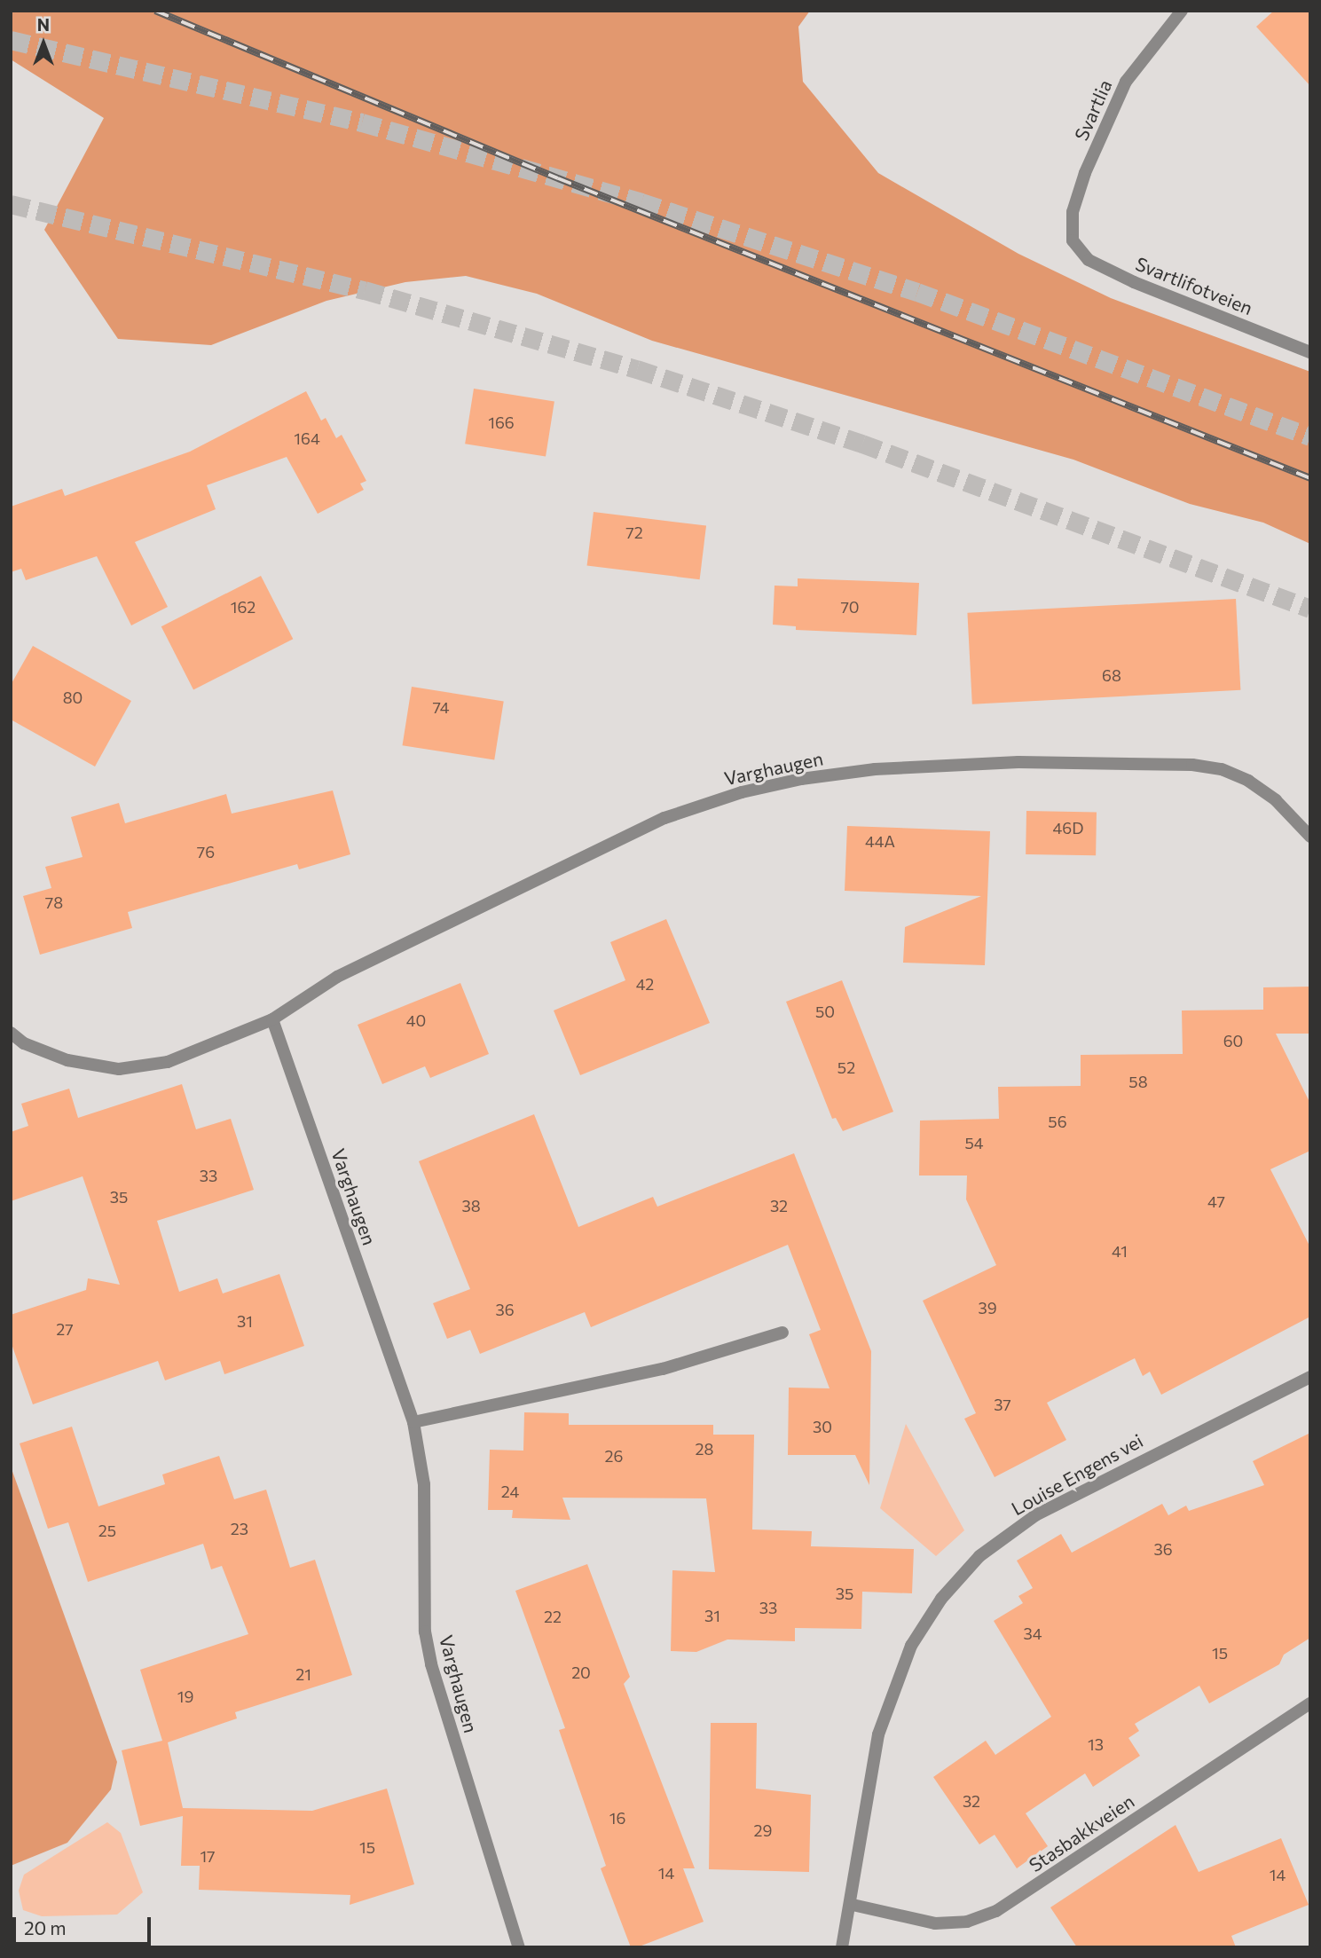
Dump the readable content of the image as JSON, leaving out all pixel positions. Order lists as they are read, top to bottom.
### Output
{
  "streets": {
    "street": [
      "Svartlia",
      "Svartlifotveien",
      "Varghaugen",
      "Louise Engens vei",
      "Stasbakkveien"
    ]
  },
  "crossings": [
    ["Svartlia", "Svartlifotveien"],
    ["Louise Engens vei", "Stasbakkveien"]
  ],
  "house_numbers": [
    "166",
    "164",
    "72",
    "162",
    "70",
    "68",
    "80",
    "74",
    "46D",
    "44A",
    "76",
    "78",
    "42",
    "50",
    "40",
    "60",
    "52",
    "58",
    "56",
    "54",
    "33",
    "35",
    "47",
    "38",
    "32",
    "41",
    "39",
    "36",
    "31",
    "27",
    "37",
    "30",
    "28",
    "26",
    "24",
    "23",
    "25",
    "36",
    "35",
    "33",
    "31",
    "22",
    "34",
    "15",
    "20",
    "21",
    "19",
    "13",
    "32",
    "16",
    "29",
    "15",
    "17",
    "14",
    "14"
  ],
  "scale_bar": "20 m",
  "north": "top"
}
